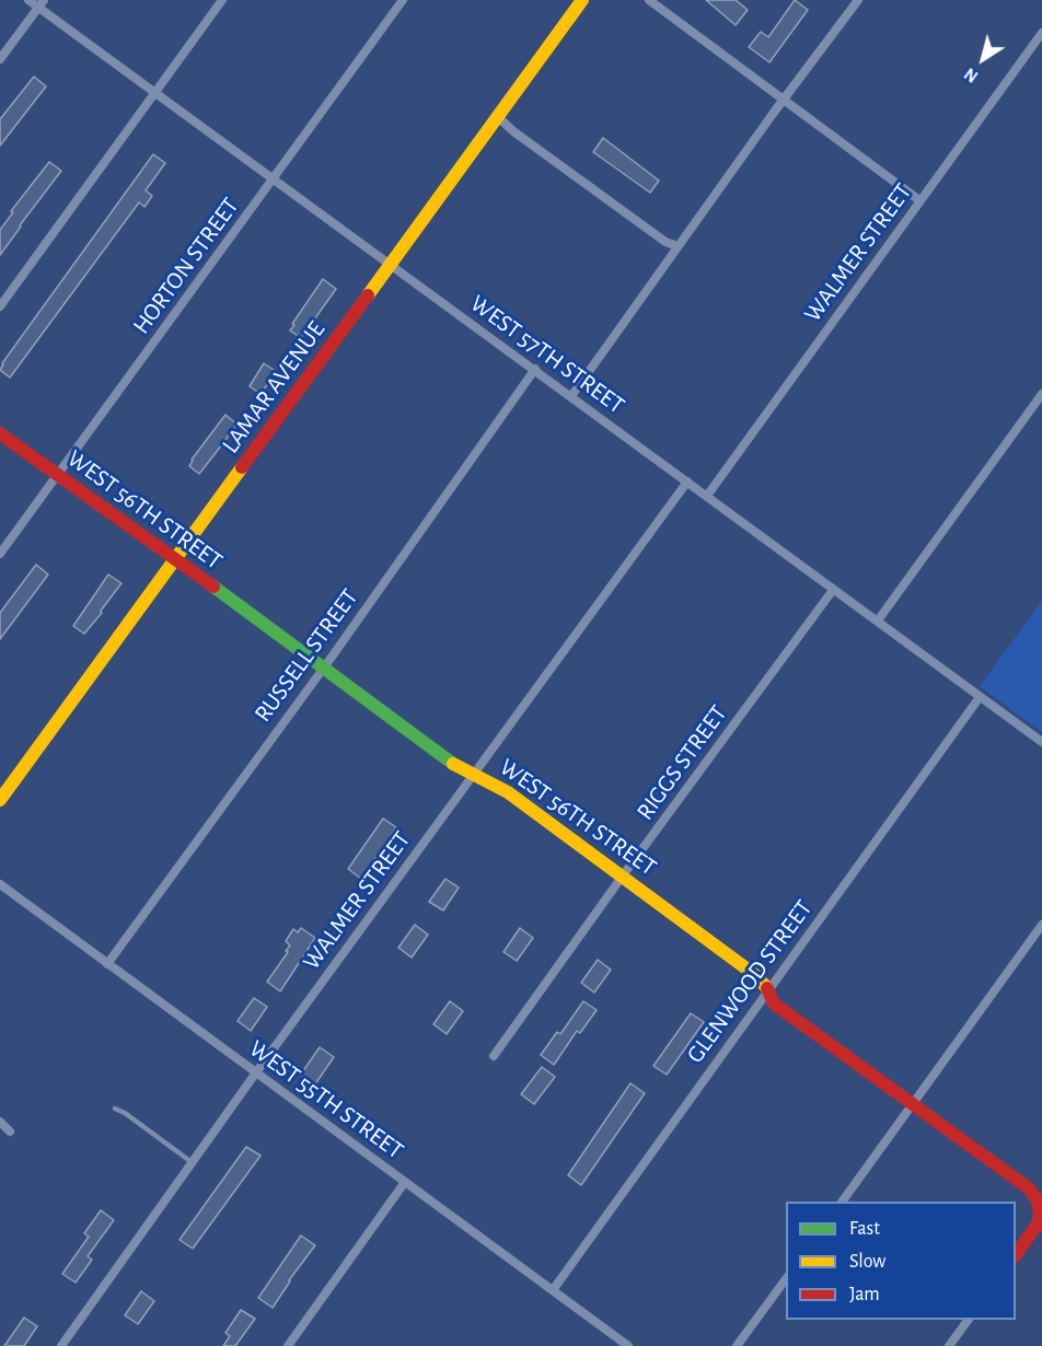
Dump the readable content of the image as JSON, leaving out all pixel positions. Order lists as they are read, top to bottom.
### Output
{
  "streets": {
    "street": [
      "WALMER STREET",
      "HORTON STREET",
      "WEST 57TH STREET",
      "LAMAR AVENUE",
      "WEST 56TH STREET",
      "RUSSELL STREET",
      "RIGGS STREET",
      "GLENWOOD STREET",
      "WEST 55TH STREET"
    ]
  },
  "crossings": [
    ["WALMER STREET", "WEST 57TH STREET"],
    ["WALMER STREET", "WEST 56TH STREET"],
    ["WALMER STREET", "WEST 55TH STREET"],
    ["HORTON STREET", "WEST 57TH STREET"],
    ["HORTON STREET", "WEST 56TH STREET"],
    ["WEST 57TH STREET", "LAMAR AVENUE"],
    ["WEST 57TH STREET", "RUSSELL STREET"],
    ["WEST 57TH STREET", "RIGGS STREET"],
    ["WEST 57TH STREET", "GLENWOOD STREET"],
    ["LAMAR AVENUE", "WEST 56TH STREET"],
    ["WEST 56TH STREET", "RUSSELL STREET"],
    ["WEST 56TH STREET", "RIGGS STREET"],
    ["WEST 56TH STREET", "GLENWOOD STREET"],
    ["RUSSELL STREET", "WEST 55TH STREET"],
    ["GLENWOOD STREET", "WEST 55TH STREET"]
  ],
  "legend": ["Fast", "Slow", "Jam"],
  "north": "bottom left"
}
